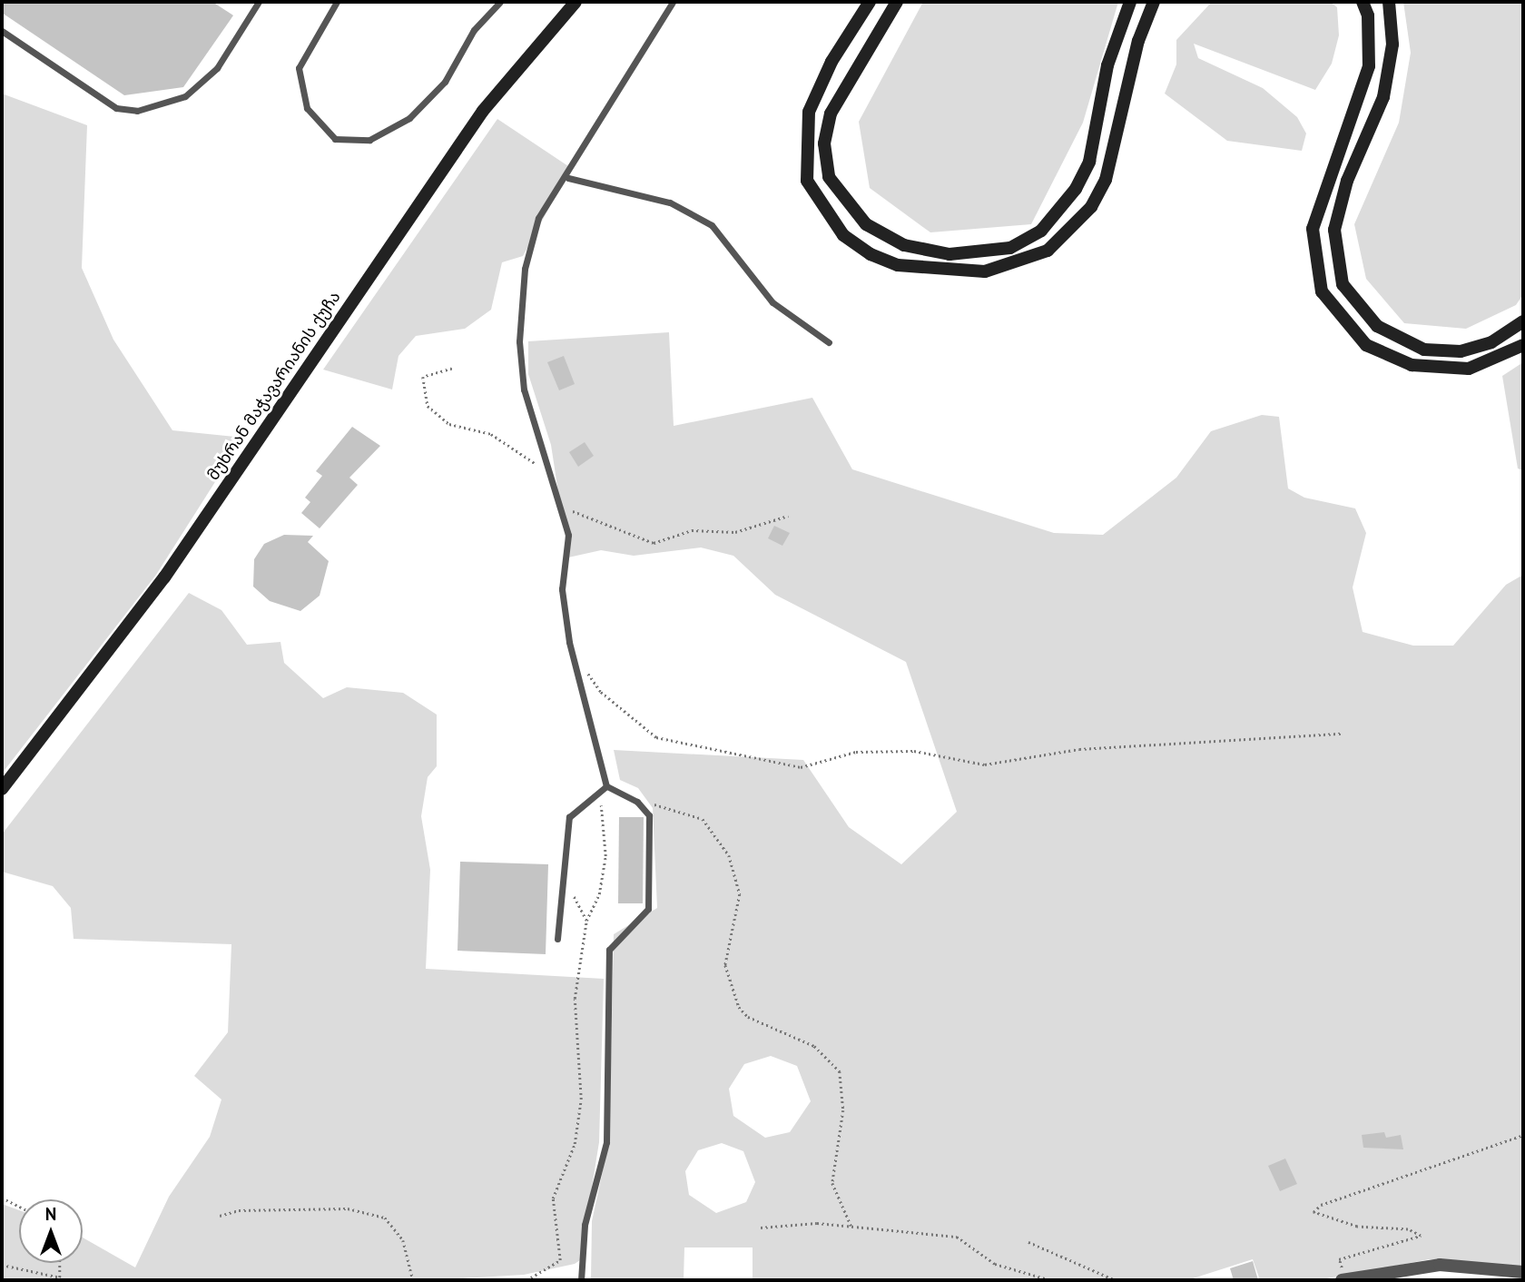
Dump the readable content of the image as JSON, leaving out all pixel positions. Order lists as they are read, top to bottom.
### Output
{
  "streets": {
    "main road": ["მუხრან მაჭავარიანის ქუჩა"]
  },
  "north": "top"
}
